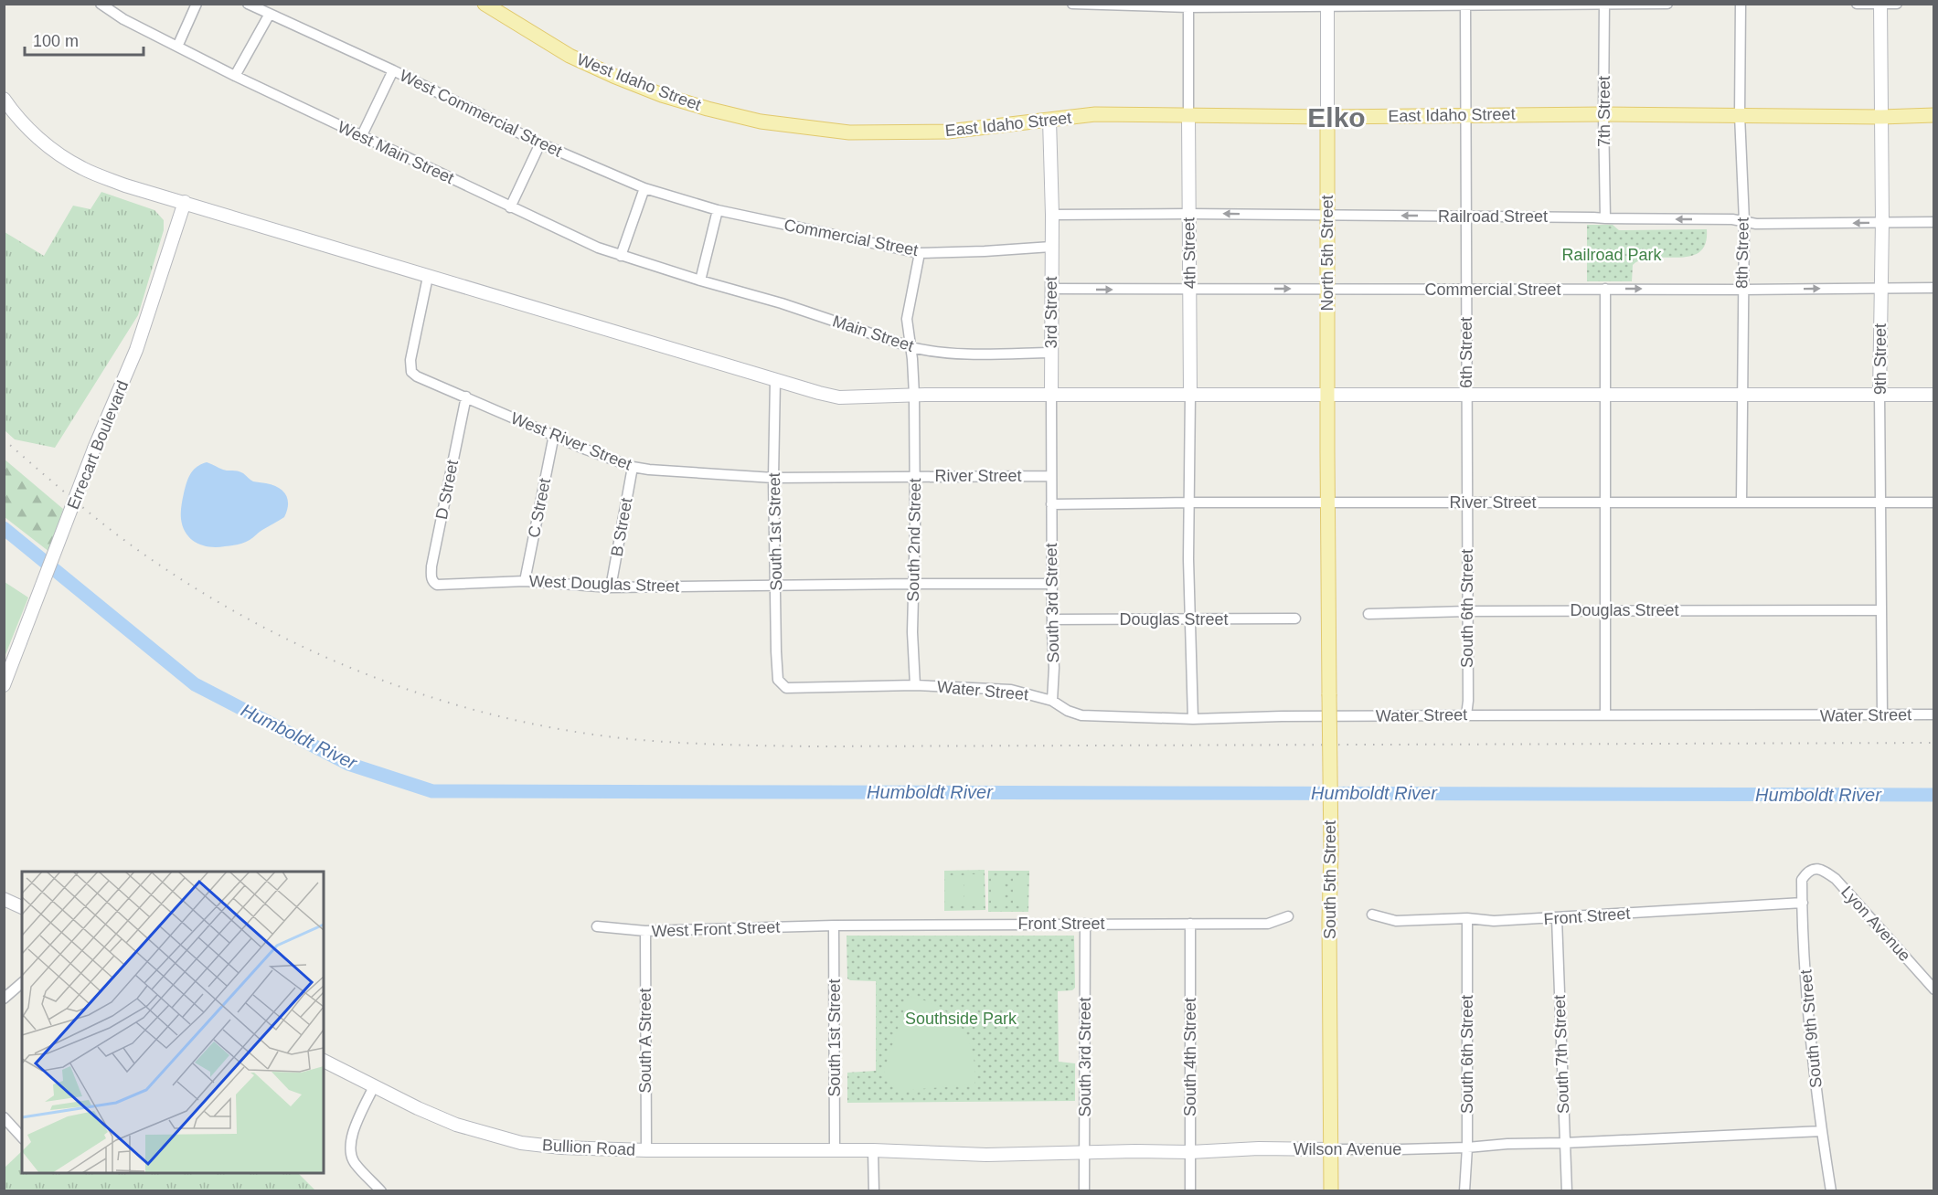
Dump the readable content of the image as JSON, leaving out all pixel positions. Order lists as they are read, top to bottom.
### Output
{
  "streets": {
    "main road": [
      "West Idaho Street",
      "East Idaho Street",
      "North 5th Street",
      "South 5th Street"
    ],
    "street": [
      "7th Street",
      "West Commercial Street",
      "West Main Street",
      "Railroad Street",
      "Commercial Street",
      "4th Street",
      "8th Street",
      "3rd Street",
      "Main Street",
      "6th Street",
      "9th Street",
      "West River Street",
      "Errecart Boulevard",
      "River Street",
      "D Street",
      "C Street",
      "B Street",
      "South 1st Street",
      "South 2nd Street",
      "West Douglas Street",
      "South 3rd Street",
      "South 6th Street",
      "Douglas Street",
      "Water Street",
      "Front Street",
      "Lyon Avenue",
      "West Front Street",
      "South 9th Street",
      "South A Street",
      "South 7th Street",
      "South 4th Street",
      "Bullion Road",
      "Wilson Avenue"
    ]
  },
  "crossings": [
    ["West Idaho Street", "East Idaho Street"],
    ["7th Street", "East Idaho Street"],
    ["7th Street", "Railroad Street"],
    ["West Commercial Street", "Commercial Street"],
    ["East Idaho Street", "4th Street"],
    ["East Idaho Street", "North 5th Street"],
    ["East Idaho Street", "8th Street"],
    ["East Idaho Street", "3rd Street"],
    ["East Idaho Street", "6th Street"],
    ["East Idaho Street", "9th Street"],
    ["West Main Street", "Main Street"],
    ["Railroad Street", "4th Street"],
    ["Railroad Street", "North 5th Street"],
    ["Railroad Street", "8th Street"],
    ["Railroad Street", "3rd Street"],
    ["Railroad Street", "6th Street"],
    ["Railroad Street", "9th Street"],
    ["Commercial Street", "4th Street"],
    ["Commercial Street", "North 5th Street"],
    ["Commercial Street", "8th Street"],
    ["Commercial Street", "3rd Street"],
    ["Commercial Street", "6th Street"],
    ["Commercial Street", "9th Street"],
    ["Commercial Street", "South 2nd Street"],
    ["4th Street", "River Street"],
    ["North 5th Street", "River Street"],
    ["North 5th Street", "South 5th Street"],
    ["8th Street", "River Street"],
    ["3rd Street", "Main Street"],
    ["3rd Street", "River Street"],
    ["3rd Street", "South 3rd Street"],
    ["Main Street", "South 2nd Street"],
    ["6th Street", "River Street"],
    ["6th Street", "South 6th Street"],
    ["9th Street", "River Street"],
    ["9th Street", "Douglas Street"],
    ["9th Street", "Water Street"],
    ["West River Street", "River Street"],
    ["West River Street", "D Street"],
    ["West River Street", "C Street"],
    ["West River Street", "B Street"],
    ["West River Street", "South 1st Street"],
    ["River Street", "South 1st Street"],
    ["River Street", "South 2nd Street"],
    ["River Street", "South 3rd Street"],
    ["River Street", "South 6th Street"],
    ["River Street", "South 5th Street"],
    ["D Street", "West Douglas Street"],
    ["C Street", "West Douglas Street"],
    ["B Street", "West Douglas Street"],
    ["South 1st Street", "West Douglas Street"],
    ["South 1st Street", "Water Street"],
    ["South 1st Street", "Front Street"],
    ["South 1st Street", "West Front Street"],
    ["South 1st Street", "Bullion Road"],
    ["South 2nd Street", "Water Street"],
    ["South 3rd Street", "Douglas Street"],
    ["South 3rd Street", "Water Street"],
    ["South 3rd Street", "Front Street"],
    ["South 3rd Street", "Wilson Avenue"],
    ["South 6th Street", "Douglas Street"],
    ["South 6th Street", "Water Street"],
    ["South 6th Street", "Front Street"],
    ["South 6th Street", "Wilson Avenue"],
    ["South 5th Street", "Wilson Avenue"],
    ["Front Street", "West Front Street"],
    ["Front Street", "South 9th Street"],
    ["Front Street", "South 7th Street"],
    ["Front Street", "South 4th Street"],
    ["Lyon Avenue", "South 9th Street"],
    ["West Front Street", "South A Street"],
    ["South 9th Street", "Wilson Avenue"],
    ["South A Street", "Bullion Road"],
    ["South 7th Street", "Wilson Avenue"],
    ["South 4th Street", "Wilson Avenue"],
    ["Bullion Road", "Wilson Avenue"]
  ],
  "one_way": ["Railroad Street", "Commercial Street"],
  "districts": ["Elko"],
  "water": ["Humboldt River"],
  "parks": ["Railroad Park", "Southside Park"],
  "scale_bar": "100 m"
}
